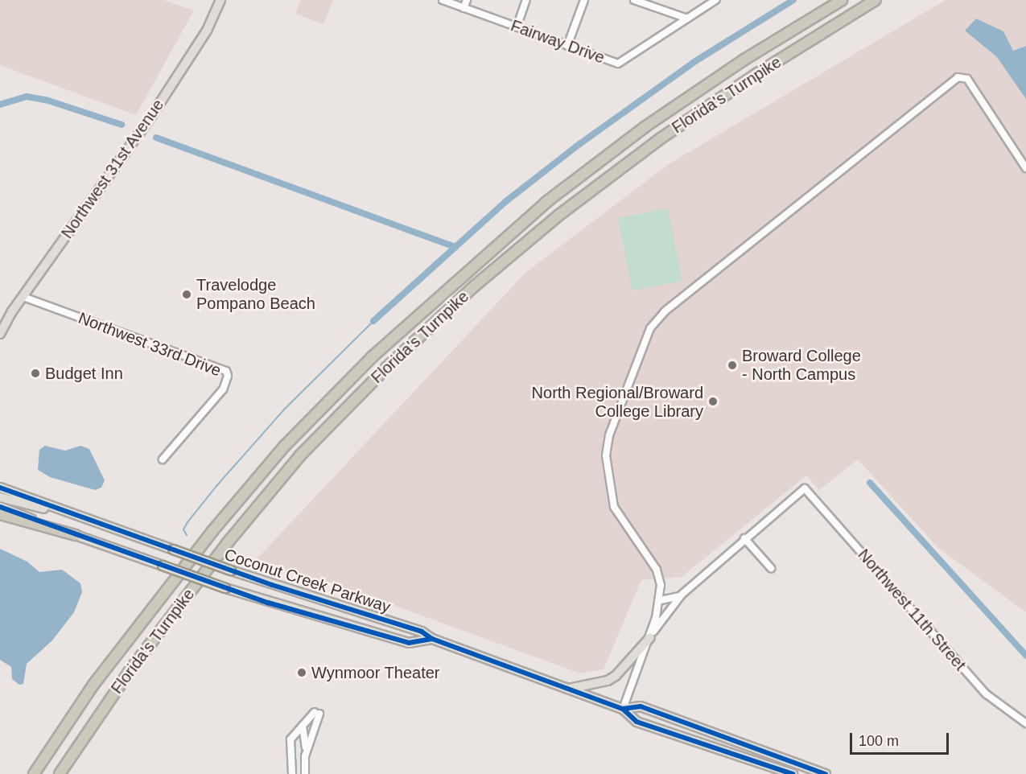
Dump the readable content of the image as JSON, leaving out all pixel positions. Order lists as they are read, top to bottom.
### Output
{
  "streets": {
    "highway": ["Florida's Turnpike"],
    "main road": ["Northwest 31st Avenue", "Coconut Creek Parkway"],
    "street": ["Fairway Drive", "Northwest 33rd Drive", "Northwest 11th Street"]
  },
  "crossings": [
    ["Northwest 31st Avenue", "Northwest 33rd Drive"]
  ],
  "places": [
    "Travelodge Pompano Beach",
    "Broward College - North Campus",
    "Budget Inn",
    "North Regional/Broward College Library",
    "Wynmoor Theater"
  ],
  "scale_bar": "100 m"
}
